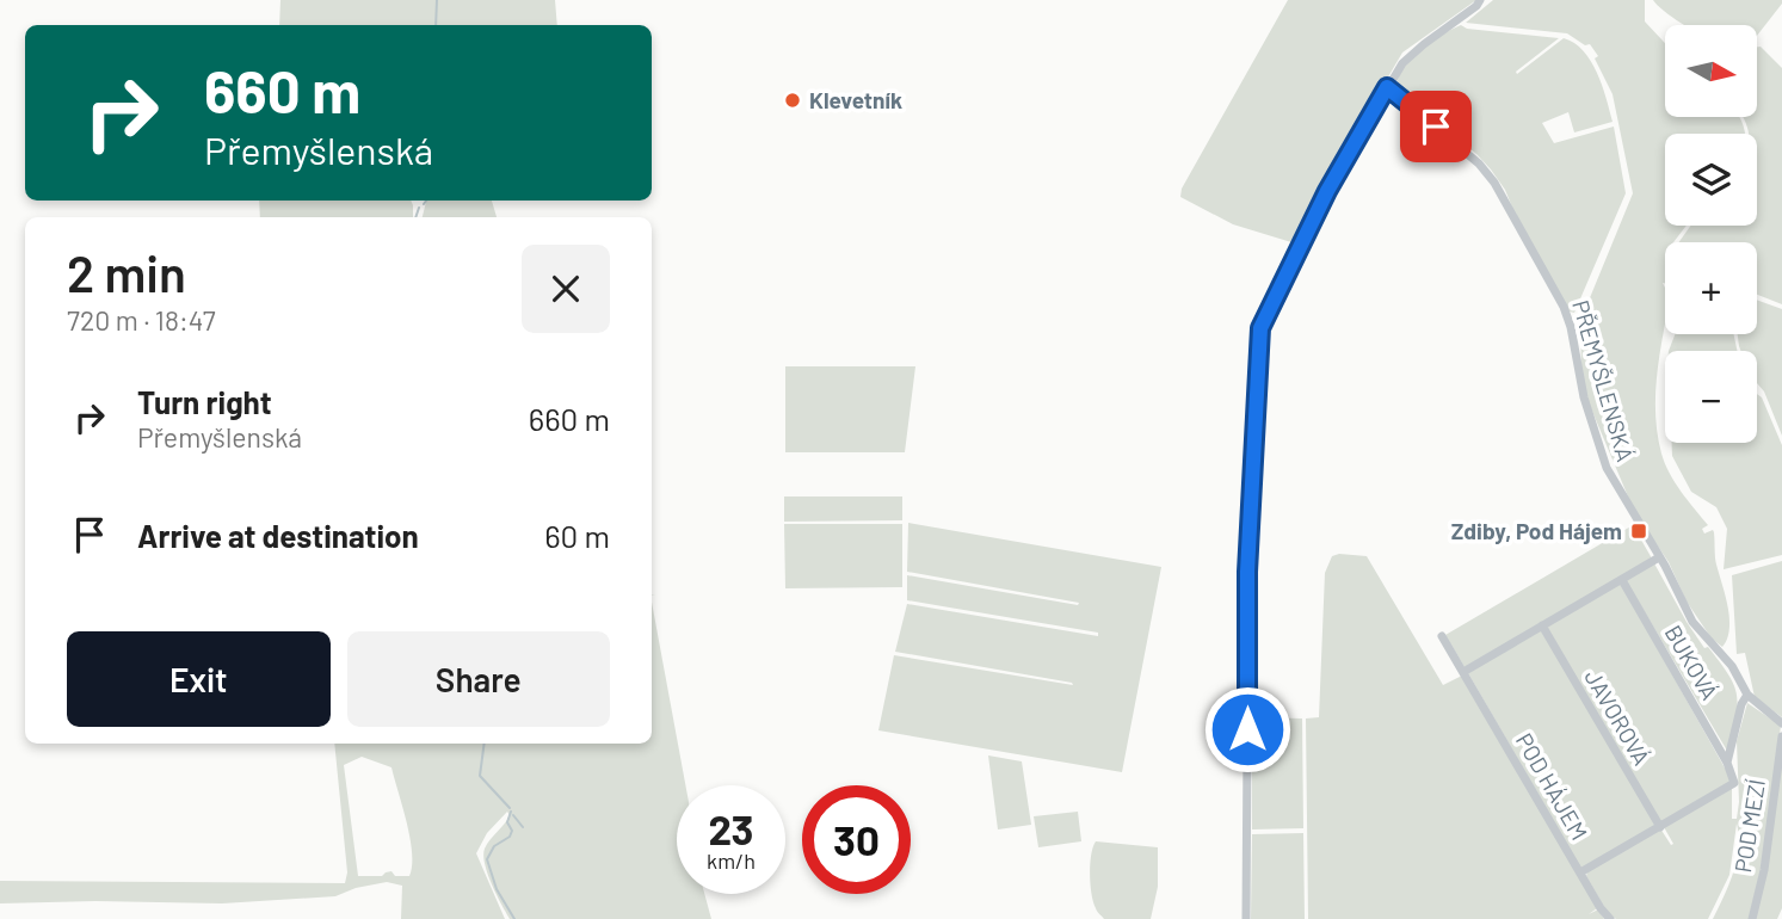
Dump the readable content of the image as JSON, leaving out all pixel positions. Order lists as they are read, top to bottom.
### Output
{
  "streets": {
    "street": [
      "PŘEMYŠLENSKÁ",
      "BUKOVÁ",
      "JAVOROVÁ",
      "POD HÁJEM",
      "POD MEZÍ"
    ]
  },
  "crossings": [
    ["BUKOVÁ", "JAVOROVÁ"]
  ],
  "places": {
    "other": ["Klevetník"],
    "transit": ["Zdiby, Pod Hájem"]
  },
  "north": "right",
  "page": {
    "map_buttons": ["+", "−"],
    "turn": ["660 m", "Přemyšlenská"],
    "heading": ["2 min", "720 m · 18:47"],
    "list": [
      {
        "name": "Turn right",
        "note": "Přemyšlenská",
        "value": "660 m"
      },
      {
        "name": "Arrive at destination",
        "value": "60 m"
      }
    ],
    "buttons": ["Exit", "Share"],
    "speed": "23 km/h",
    "limit": "30"
  }
}
